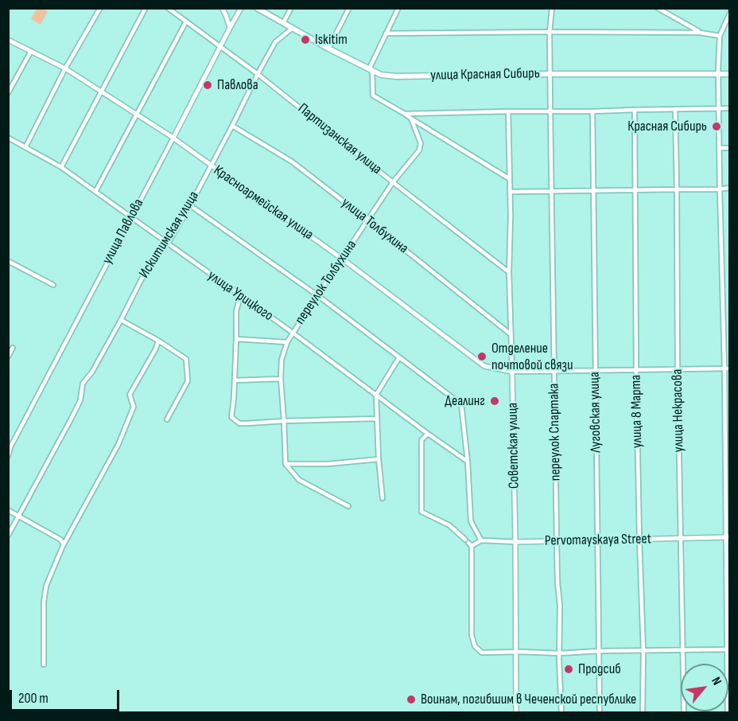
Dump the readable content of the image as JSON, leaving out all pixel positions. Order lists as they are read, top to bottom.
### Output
{
  "streets": {
    "main road": ["улица Красная Сибирь"],
    "street": [
      "Партизанская улица",
      "Красноармейская улица",
      "улица Толбухина",
      "улица Павлова",
      "Искитимская улица",
      "переулок Толбухина",
      "улица Урицкого",
      "улица Некрасова",
      "улица 8 Марта",
      "Луговская улица",
      "переулок Спартака",
      "Советская улица",
      "Pervomayskaya Street"
    ]
  },
  "crossings": [
    ["улица Красная Сибирь", "Искитимская улица"],
    ["улица Красная Сибирь", "переулок Спартака"],
    ["Партизанская улица", "улица Павлова"],
    ["Партизанская улица", "Искитимская улица"],
    ["Партизанская улица", "переулок Толбухина"],
    ["Партизанская улица", "Советская улица"],
    ["Красноармейская улица", "улица Павлова"],
    ["Красноармейская улица", "Искитимская улица"],
    ["Красноармейская улица", "переулок Толбухина"],
    ["Красноармейская улица", "Советская улица"],
    ["улица Толбухина", "Искитимская улица"],
    ["улица Толбухина", "переулок Толбухина"],
    ["улица Толбухина", "Советская улица"],
    ["улица Павлова", "улица Урицкого"],
    ["Искитимская улица", "улица Урицкого"],
    ["переулок Толбухина", "улица Урицкого"],
    ["улица Некрасова", "Pervomayskaya Street"],
    ["улица 8 Марта", "Pervomayskaya Street"],
    ["Луговская улица", "Pervomayskaya Street"],
    ["переулок Спартака", "Pervomayskaya Street"],
    ["Советская улица", "Pervomayskaya Street"]
  ],
  "places": [
    "Iskitim",
    "Павлова",
    "Красная Сибирь",
    "Отделение почтовой связи",
    "Деалинг",
    "Продсиб",
    "Воинам, погибшим в Чеченской республике"
  ],
  "scale_bar": "200 m",
  "north": "top right"
}
